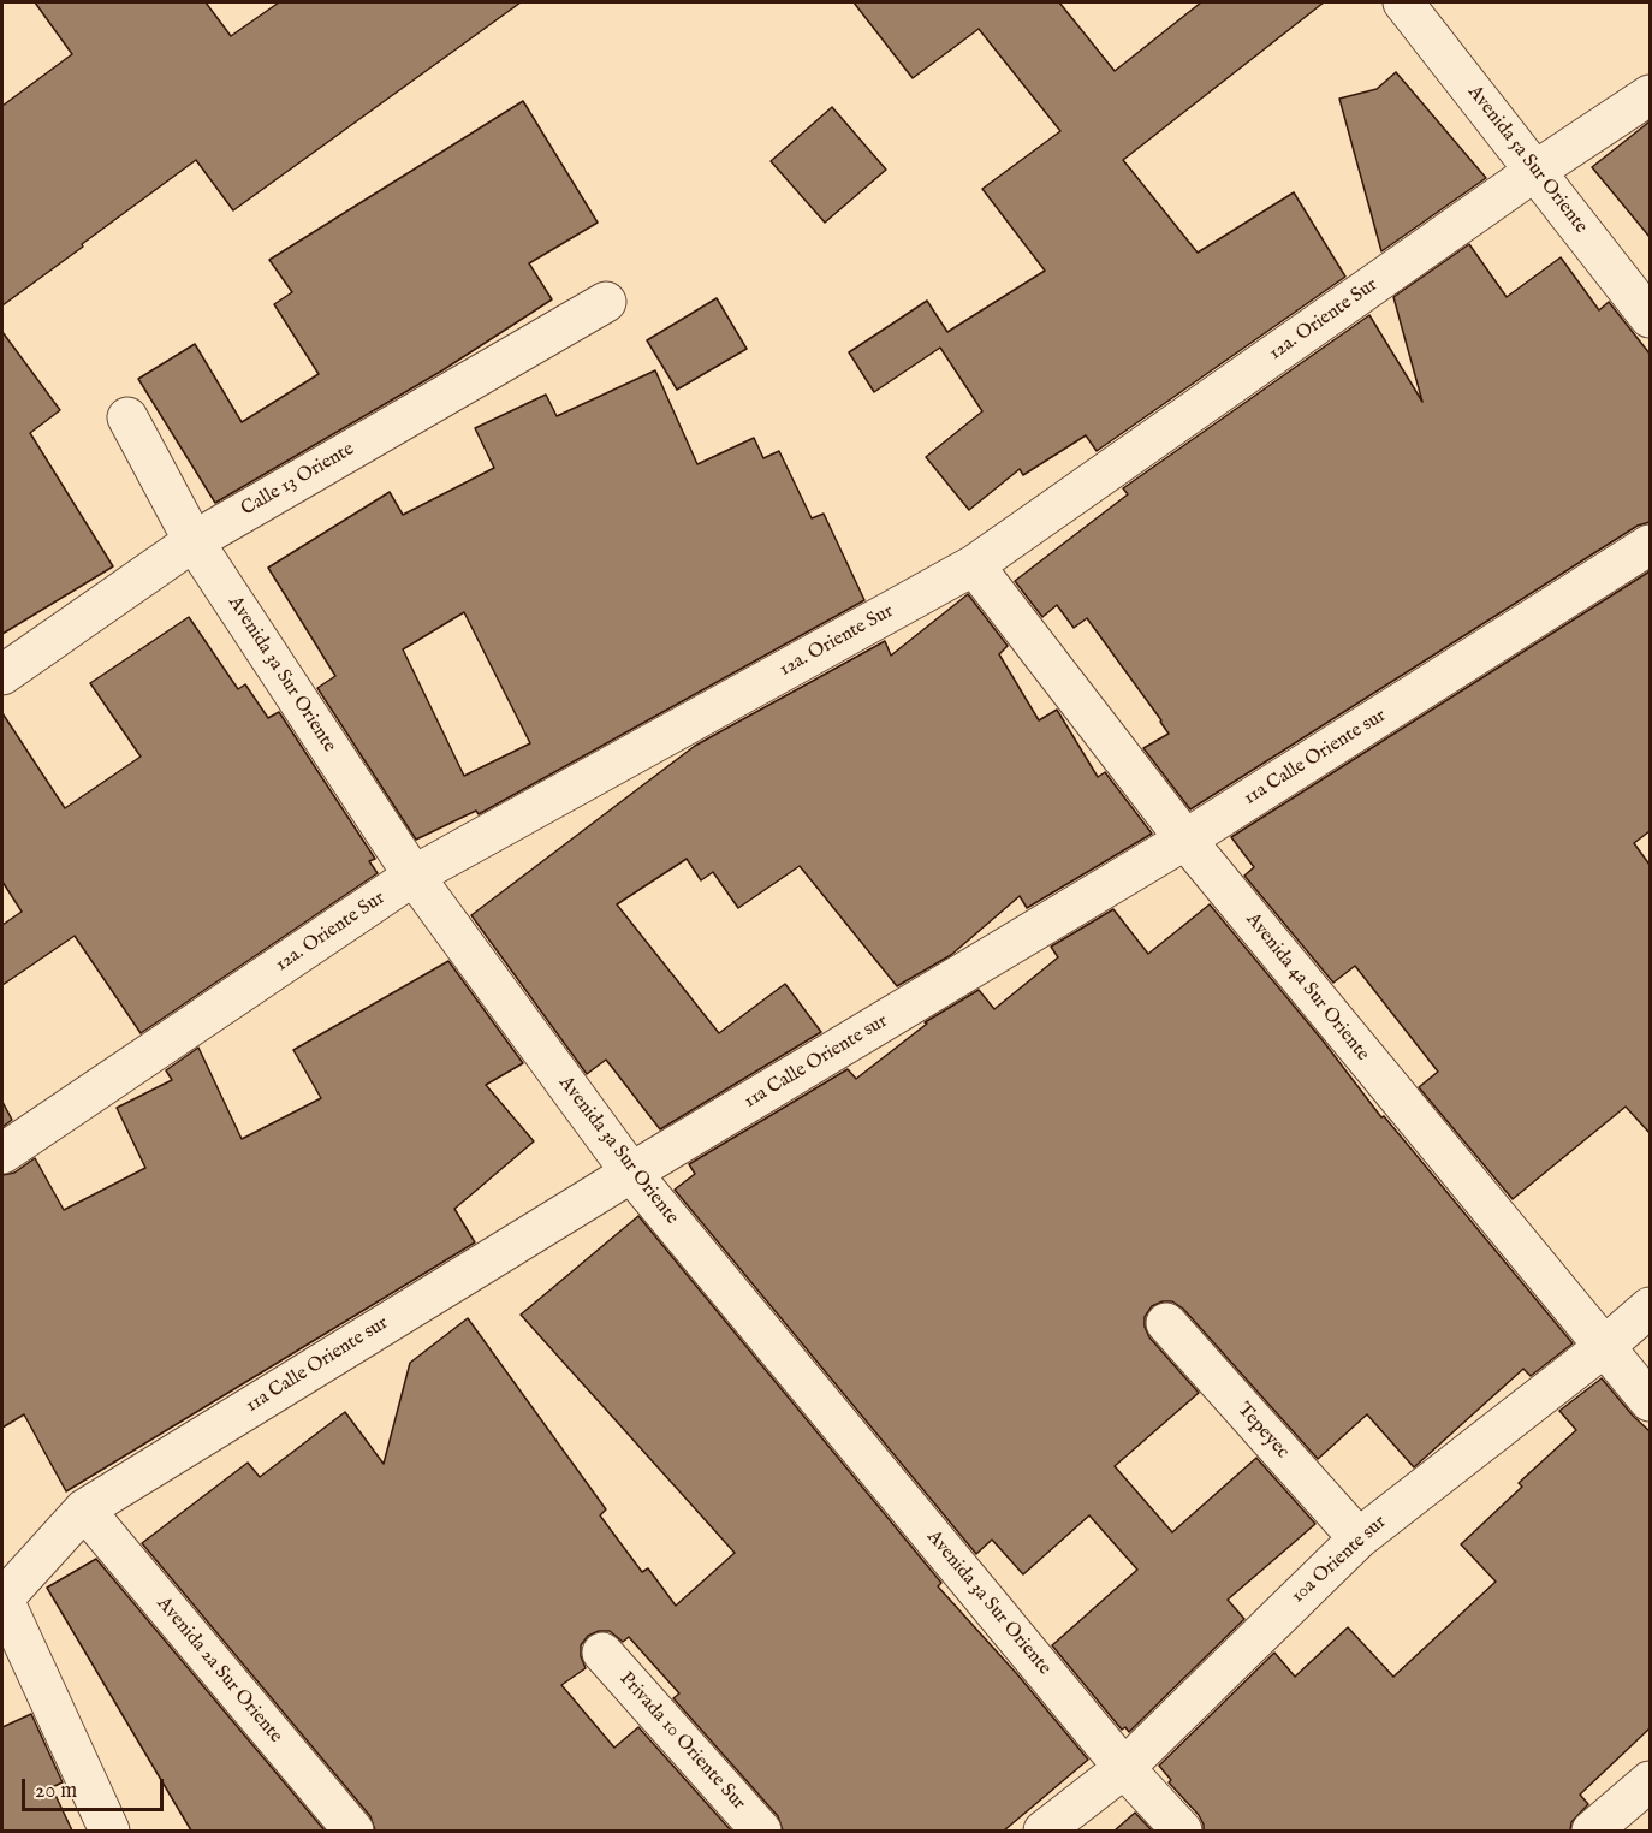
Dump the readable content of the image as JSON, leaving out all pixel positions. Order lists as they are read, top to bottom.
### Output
{
  "streets": {
    "street": [
      "Avenida 5a Sur Oriente",
      "12a. Oriente Sur",
      "Calle 13 Oriente",
      "Avenida 3a Sur Oriente",
      "11a Calle Oriente sur",
      "Avenida 4a Sur Oriente",
      "Tepeyec",
      "10a Oriente sur",
      "Avenida 2a Sur Oriente",
      "Privada 10 Oriente Sur"
    ]
  },
  "crossings": [
    ["Avenida 5a Sur Oriente", "12a. Oriente Sur"],
    ["12a. Oriente Sur", "Avenida 3a Sur Oriente"],
    ["12a. Oriente Sur", "Avenida 4a Sur Oriente"],
    ["Calle 13 Oriente", "Avenida 3a Sur Oriente"],
    ["Avenida 3a Sur Oriente", "11a Calle Oriente sur"],
    ["Avenida 3a Sur Oriente", "10a Oriente sur"],
    ["11a Calle Oriente sur", "Avenida 4a Sur Oriente"],
    ["11a Calle Oriente sur", "Avenida 2a Sur Oriente"],
    ["Avenida 4a Sur Oriente", "10a Oriente sur"],
    ["Tepeyec", "10a Oriente sur"]
  ],
  "scale_bar": "20 m"
}
